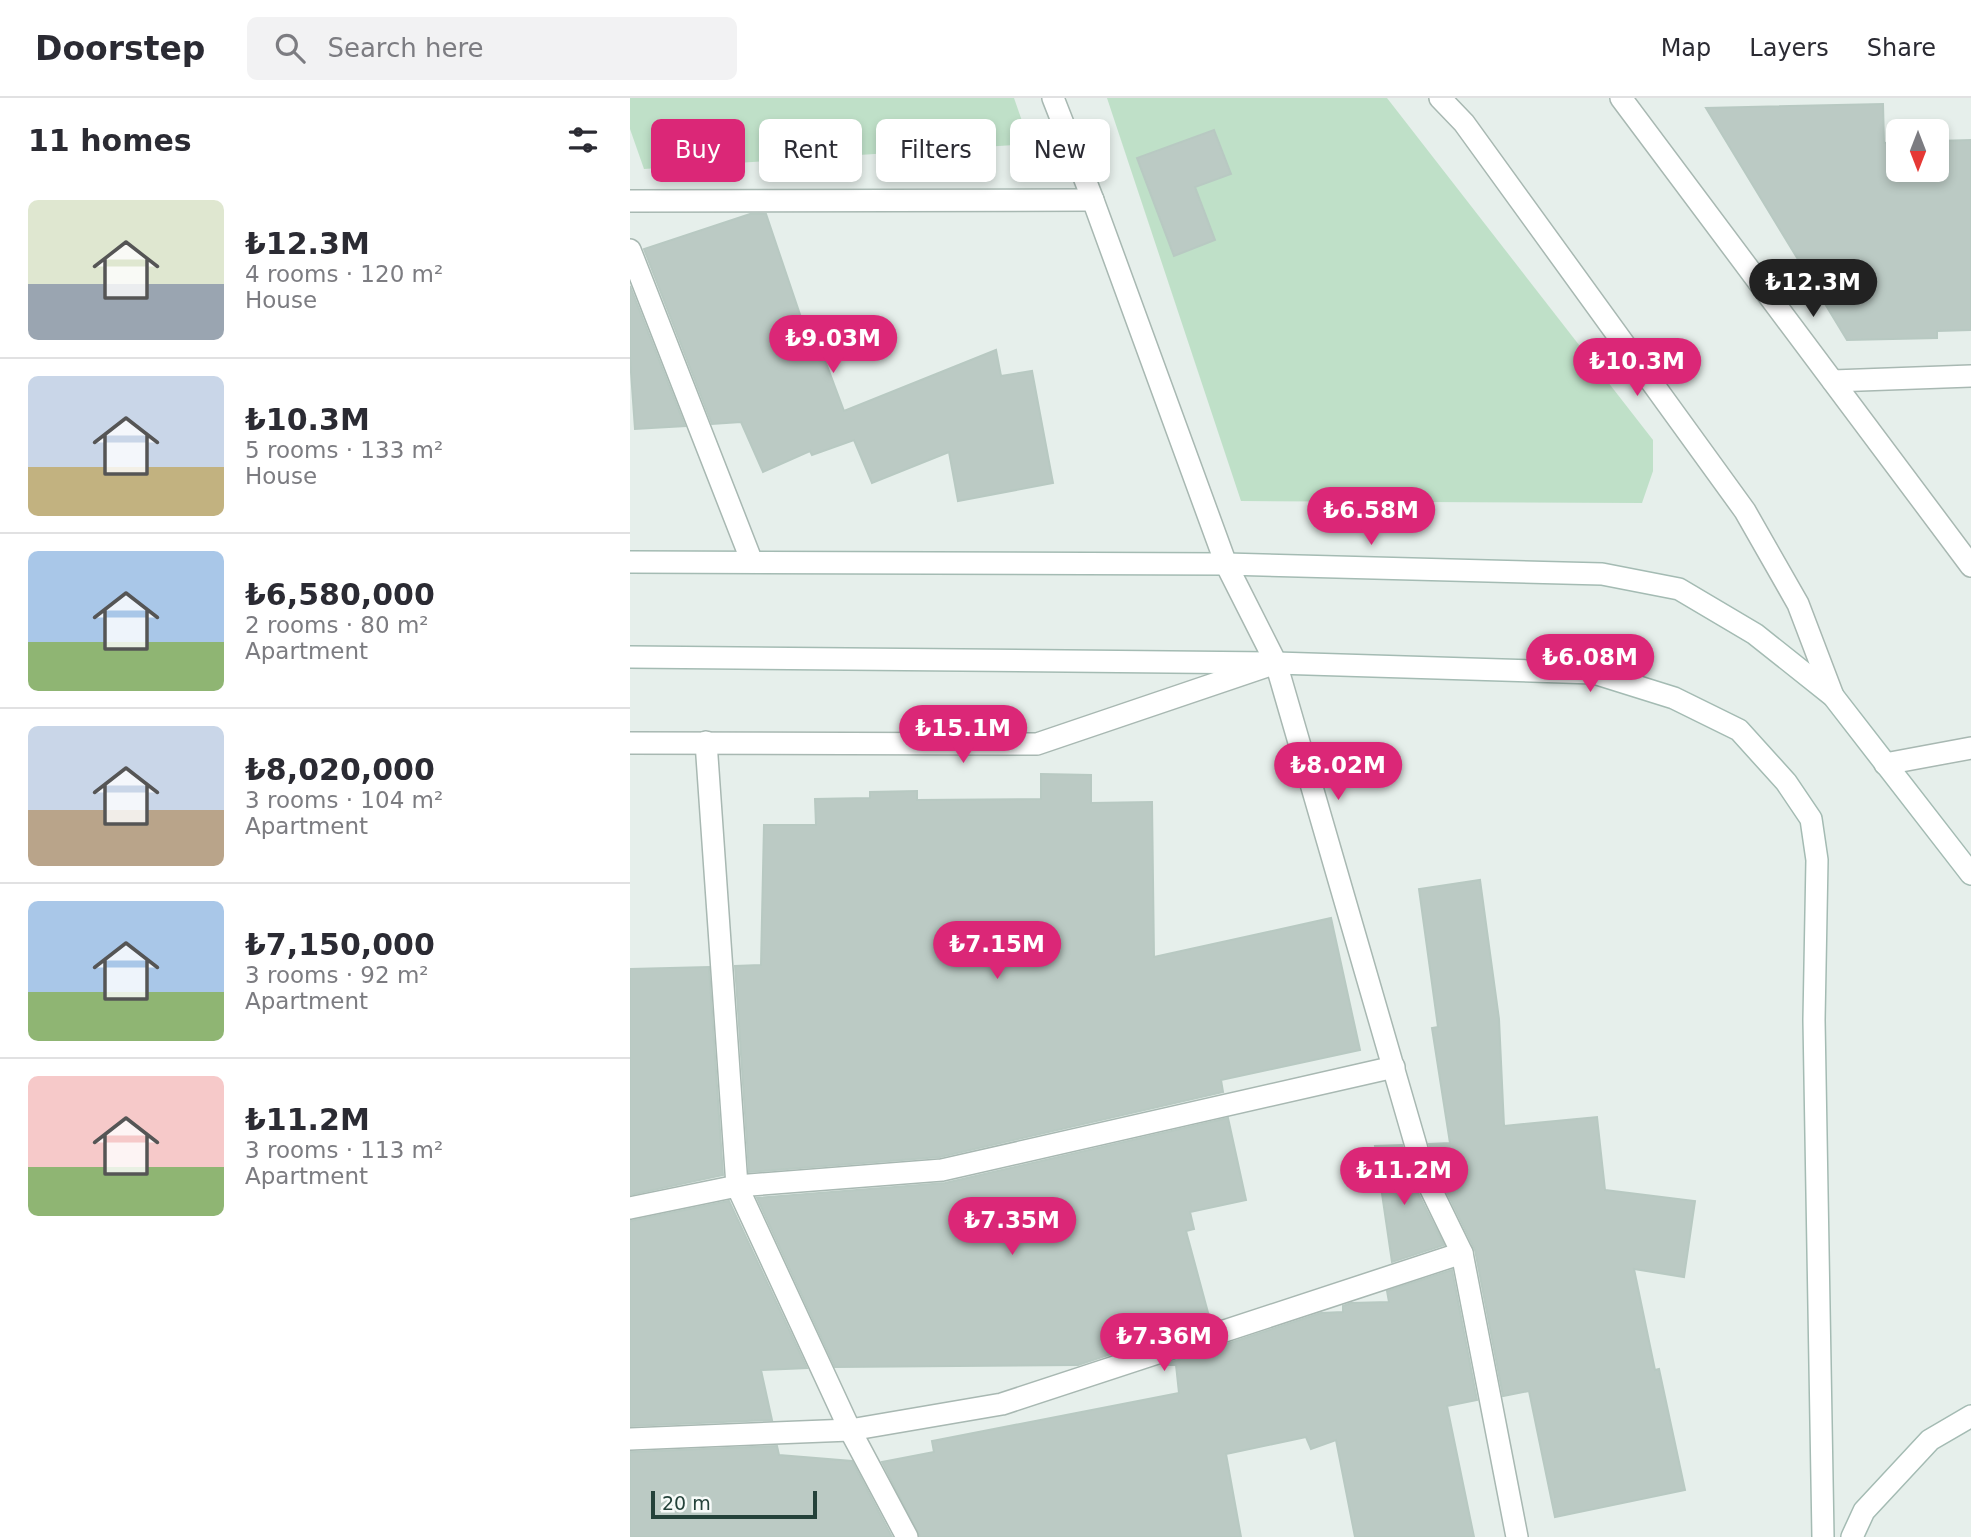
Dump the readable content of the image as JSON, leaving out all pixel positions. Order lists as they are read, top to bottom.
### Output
{
  "scale_bar": "20 m",
  "north": "bottom",
  "page": {
    "header": "Doorstep",
    "search": "Search here",
    "nav": ["Map", "Layers", "Share"],
    "heading": "11 homes",
    "chip": [
      "Buy",
      "Rent",
      "Filters",
      "New"
    ],
    "list": [
      {
        "name": "₺12.3M",
        "note": "4 rooms · 120 m² · House"
      },
      {
        "name": "₺10.3M",
        "note": "5 rooms · 133 m² · House"
      },
      {
        "name": "₺6,580,000",
        "note": "2 rooms · 80 m² · Apartment"
      },
      {
        "name": "₺8,020,000",
        "note": "3 rooms · 104 m² · Apartment"
      },
      {
        "name": "₺7,150,000",
        "note": "3 rooms · 92 m² · Apartment"
      },
      {
        "name": "₺11.2M",
        "note": "3 rooms · 113 m² · Apartment"
      }
    ],
    "price": [
      "₺12.3M",
      "₺9.03M",
      "₺10.3M",
      "₺6.58M",
      "₺6.08M",
      "₺15.1M",
      "₺8.02M",
      "₺7.15M",
      "₺11.2M",
      "₺7.35M",
      "₺7.36M"
    ],
    "scale": "20 m"
  }
}
